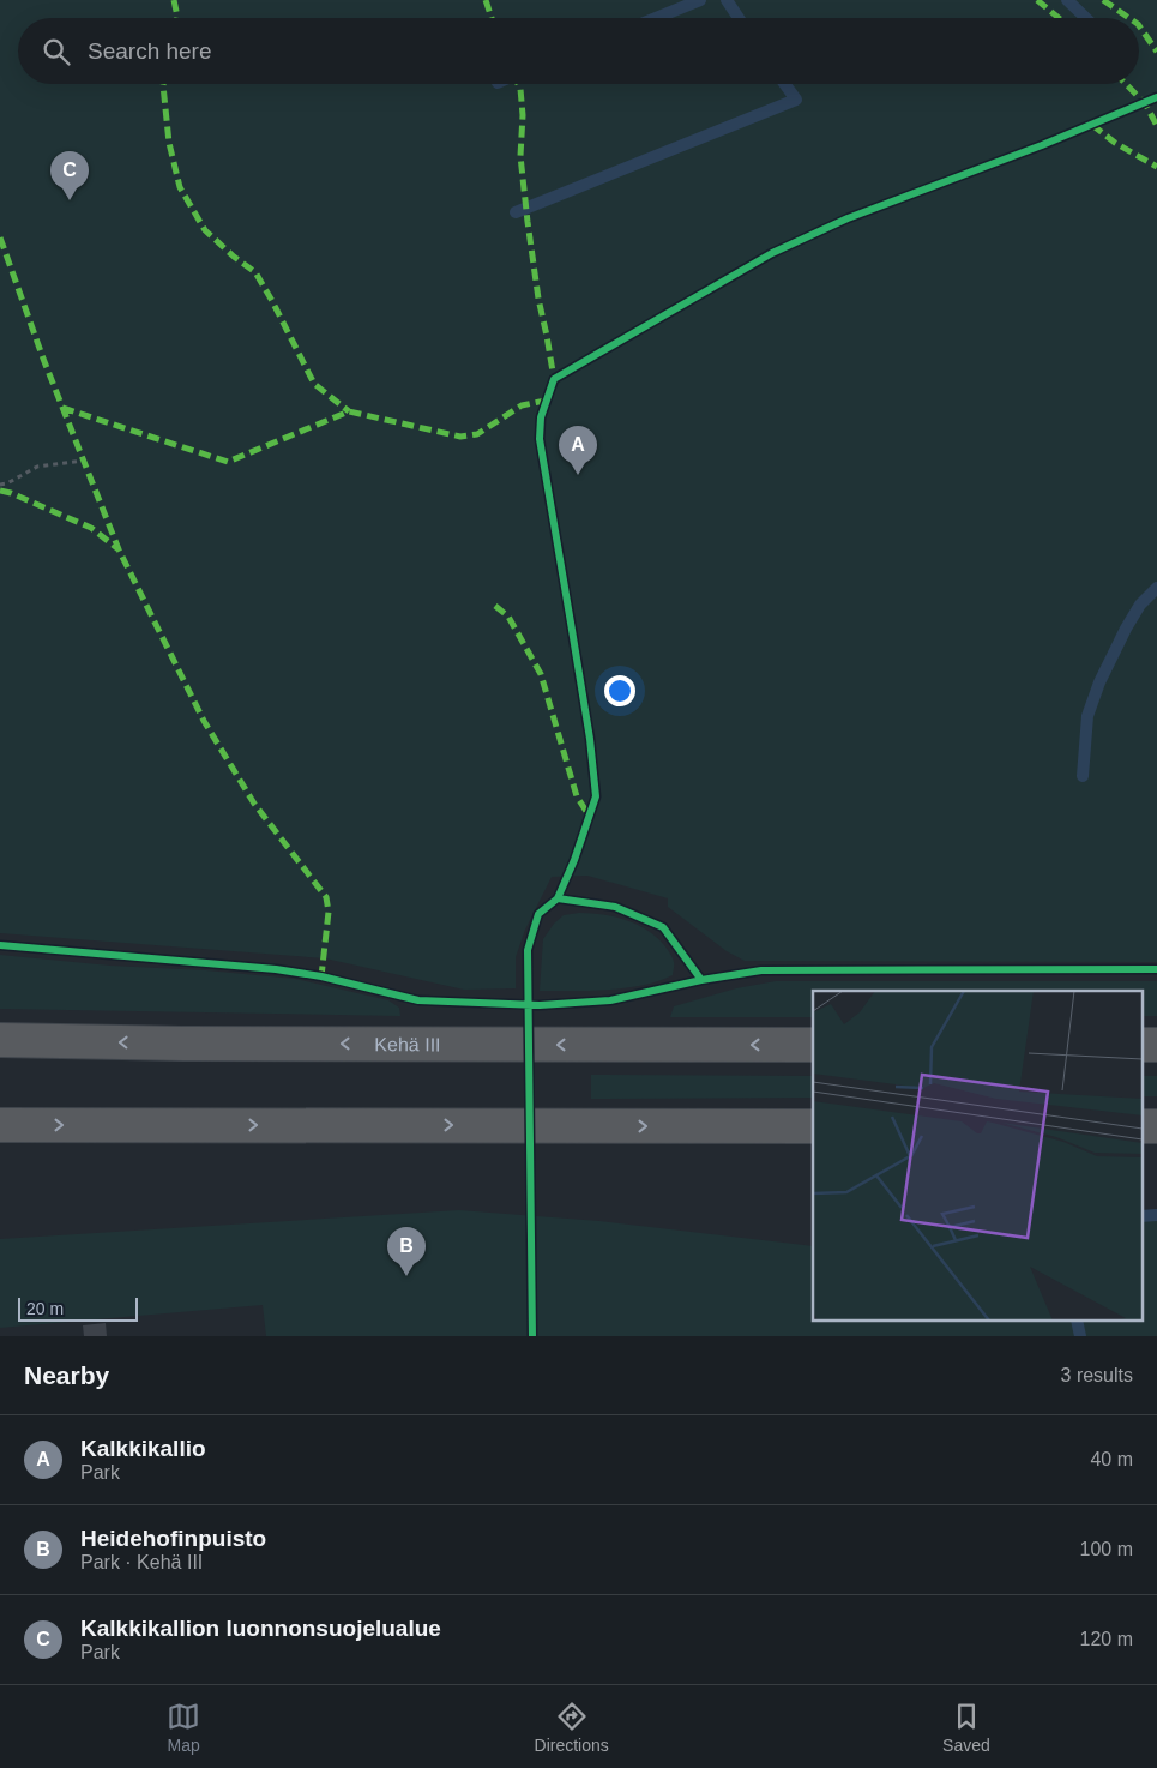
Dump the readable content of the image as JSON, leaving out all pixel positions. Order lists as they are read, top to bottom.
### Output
{
  "streets": {
    "highway": ["Kehä III"]
  },
  "scale_bar": "20 m",
  "page": {
    "search": "Search here",
    "pins": ["C", "A", "B"],
    "scale": "20 m",
    "heading": ["Nearby", "3 results"],
    "list": [
      {
        "mark": "A",
        "name": "Kalkkikallio",
        "note": "Park",
        "value": "40 m"
      },
      {
        "mark": "B",
        "name": "Heidehofinpuisto",
        "note": "Park · Kehä III",
        "value": "100 m"
      },
      {
        "mark": "C",
        "name": "Kalkkikallion luonnonsuojelualue",
        "note": "Park",
        "value": "120 m"
      }
    ],
    "nav": ["Map", "Directions", "Saved"]
  }
}
